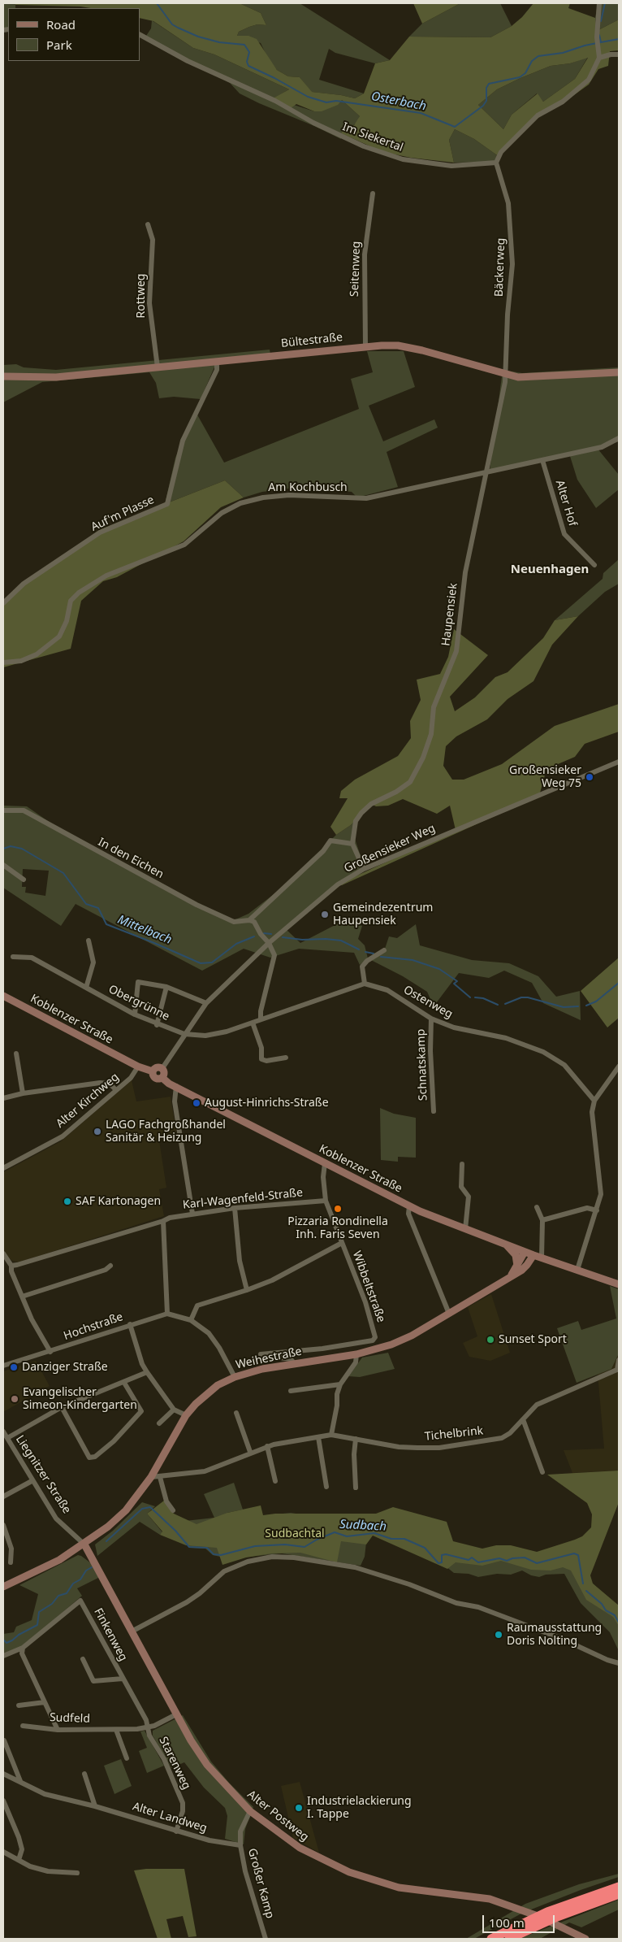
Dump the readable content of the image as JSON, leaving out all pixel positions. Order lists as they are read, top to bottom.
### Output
{
  "streets": {
    "street": [
      "Im Siekertal",
      "Bäckerweg",
      "Seitenweg",
      "Rottweg",
      "Bültestraße",
      "Am Kochbusch",
      "Alter Hof",
      "Auf'm Plasse",
      "Haupensiek",
      "Großensieker Weg",
      "In den Eichen",
      "Ostenweg",
      "Obergrünne",
      "Koblenzer Straße",
      "Schnatskamp",
      "Alter Kirchweg",
      "Karl-Wagenfeld-Straße",
      "Wibbeltstraße",
      "Hochstraße",
      "Weihestraße",
      "Tichelbrink",
      "Liegnitzer Straße",
      "Finkenweg",
      "Sudfeld",
      "Starenweg",
      "Alter Postweg",
      "Alter Landweg",
      "Großer Kamp"
    ]
  },
  "crossings": [
    ["Im Siekertal", "Bäckerweg"],
    ["Bäckerweg", "Bültestraße"],
    ["Bäckerweg", "Haupensiek"],
    ["Seitenweg", "Bültestraße"],
    ["Rottweg", "Bültestraße"],
    ["Bültestraße", "Auf'm Plasse"],
    ["Bültestraße", "Haupensiek"],
    ["Am Kochbusch", "Alter Hof"],
    ["Am Kochbusch", "Haupensiek"],
    ["Großensieker Weg", "Obergrünne"],
    ["Großensieker Weg", "Koblenzer Straße"],
    ["Ostenweg", "Schnatskamp"],
    ["Koblenzer Straße", "Alter Kirchweg"],
    ["Koblenzer Straße", "Wibbeltstraße"],
    ["Koblenzer Straße", "Weihestraße"],
    ["Karl-Wagenfeld-Straße", "Wibbeltstraße"],
    ["Wibbeltstraße", "Weihestraße"],
    ["Weihestraße", "Tichelbrink"],
    ["Weihestraße", "Liegnitzer Straße"],
    ["Weihestraße", "Alter Postweg"],
    ["Liegnitzer Straße", "Alter Postweg"],
    ["Finkenweg", "Sudfeld"],
    ["Finkenweg", "Starenweg"],
    ["Sudfeld", "Starenweg"],
    ["Sudfeld", "Alter Postweg"],
    ["Starenweg", "Alter Landweg"],
    ["Alter Postweg", "Großer Kamp"],
    ["Alter Landweg", "Großer Kamp"]
  ],
  "districts": ["Neuenhagen"],
  "water": ["Osterbach", "Mittelbach", "Sudbach"],
  "parks": ["Sudbachtal"],
  "places": [
    "Großensieker Weg 75",
    "Gemeindezentrum Haupensiek",
    "August-Hinrichs-Straße",
    "LAGO Fachgroßhandel Sanitär & Heizung",
    "SAF Kartonagen",
    "Pizzaria Rondinella Inh. Faris Seven",
    "Sunset Sport",
    "Danziger Straße",
    "Evangelischer Simeon-Kindergarten",
    "Raumausstattung Doris Nolting",
    "Industrielackierung I. Tappe"
  ],
  "legend": ["Road", "Park"],
  "scale_bar": "100 m"
}
